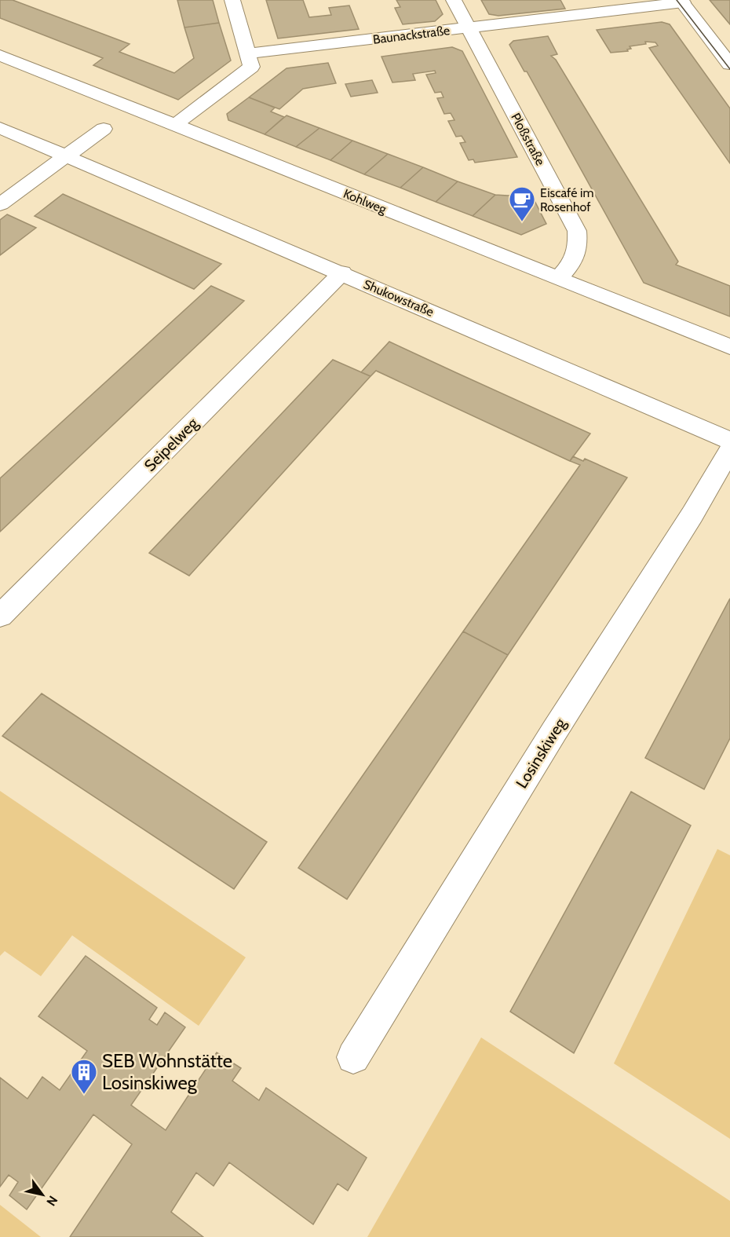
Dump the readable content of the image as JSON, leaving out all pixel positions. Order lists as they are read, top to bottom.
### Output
{
  "streets": {
    "street": [
      "Baunackstraße",
      "Ploßstraße",
      "Kohlweg",
      "Shukowstraße",
      "Seipelweg",
      "Losinskiweg"
    ]
  },
  "crossings": [
    ["Baunackstraße", "Ploßstraße"],
    ["Ploßstraße", "Kohlweg"],
    ["Shukowstraße", "Seipelweg"]
  ],
  "places": {
    "cafe": ["Eiscafé im Rosenhof"],
    "building": ["SEB Wohnstätte Losinskiweg"]
  },
  "north": "bottom right"
}
